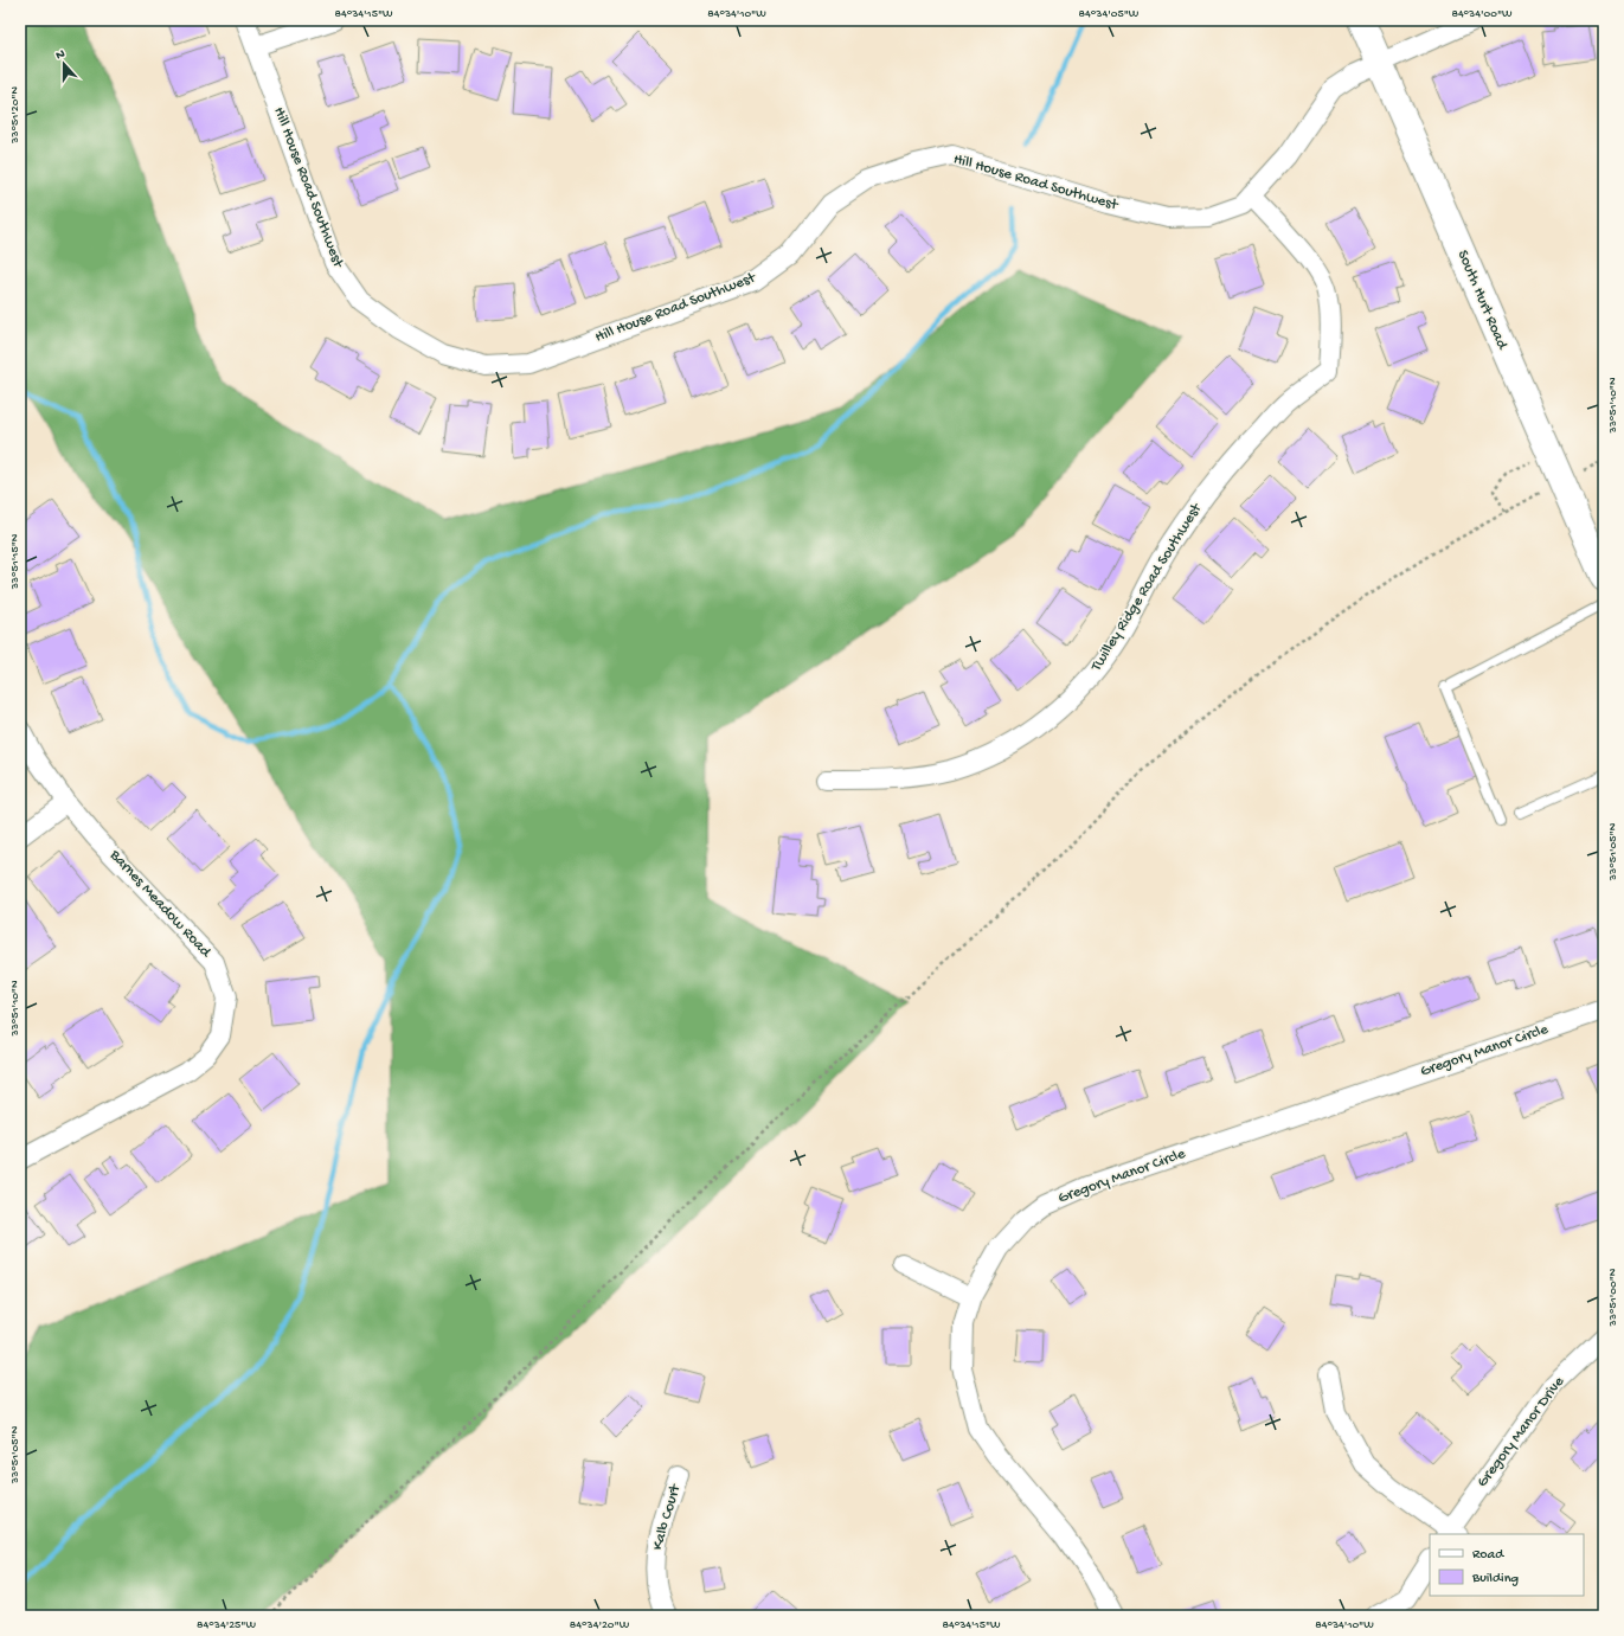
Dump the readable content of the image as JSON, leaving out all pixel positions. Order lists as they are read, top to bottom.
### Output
{
  "streets": {
    "street": [
      "Hill House Road Southwest",
      "South Hurt Road",
      "Twilley Ridge Road Southwest",
      "Barnes Meadow Road",
      "Gregory Manor Circle",
      "Gregory Manor Drive",
      "Kalb Court"
    ]
  },
  "crossings": [
    ["Hill House Road Southwest", "South Hurt Road"],
    ["Hill House Road Southwest", "Twilley Ridge Road Southwest"]
  ],
  "legend": ["Road", "Building"],
  "north": "top",
  "coordinates": [
    "84°34'15\"W",
    "84°34'10\"W",
    "84°34'05\"W",
    "84°34'00\"W",
    "33°51'20\"N",
    "33°51'10\"N",
    "33°51'15\"N",
    "33°51'05\"N",
    "33°51'00\"N",
    "84°34'25\"W",
    "84°34'20\"W"
  ]
}
